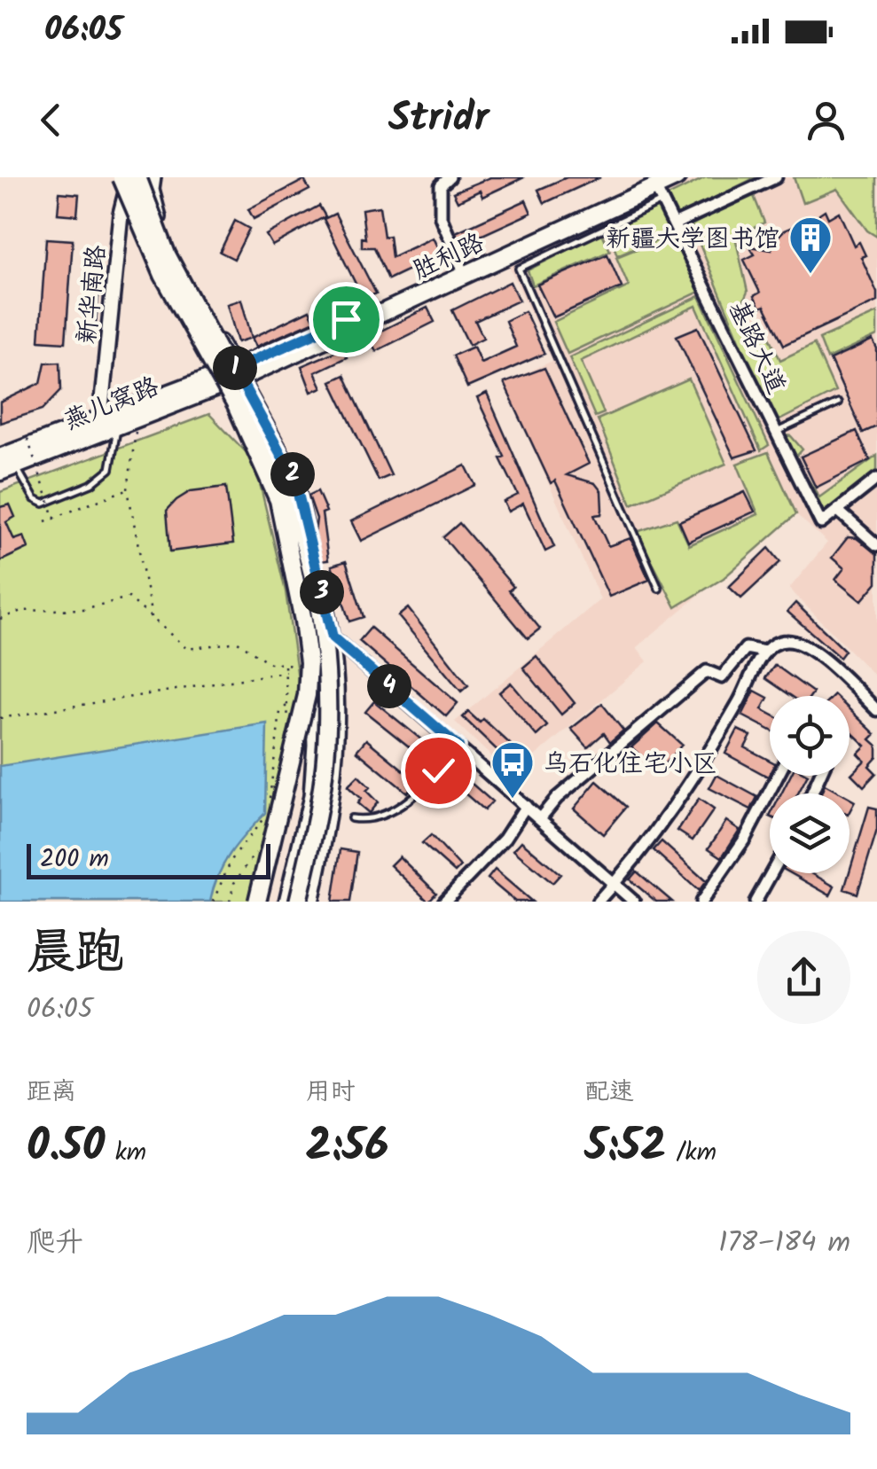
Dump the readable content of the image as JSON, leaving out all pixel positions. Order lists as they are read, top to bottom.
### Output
{
  "streets": {
    "main road": ["胜利路", "新华南路", "燕儿窝路"],
    "street": ["基路大道"]
  },
  "crossings": [
    ["胜利路", "基路大道"],
    ["胜利路", "燕儿窝路"],
    ["新华南路", "燕儿窝路"]
  ],
  "places": {
    "building": ["新疆大学图书馆"],
    "bus stop": ["乌石化住宅小区"]
  },
  "scale_bar": "200 m",
  "page": {
    "status": "06:05",
    "header": "Stridr",
    "pins": [
      "1",
      "2",
      "3",
      "4"
    ],
    "scale": "200 m",
    "heading": ["晨跑", "06:05"],
    "stats": [
      ["距离", "0.50 km"],
      ["用时", "2:56"],
      ["配速", "5:52 /km"]
    ],
    "chart": ["爬升", "178–184 m"]
  }
}
